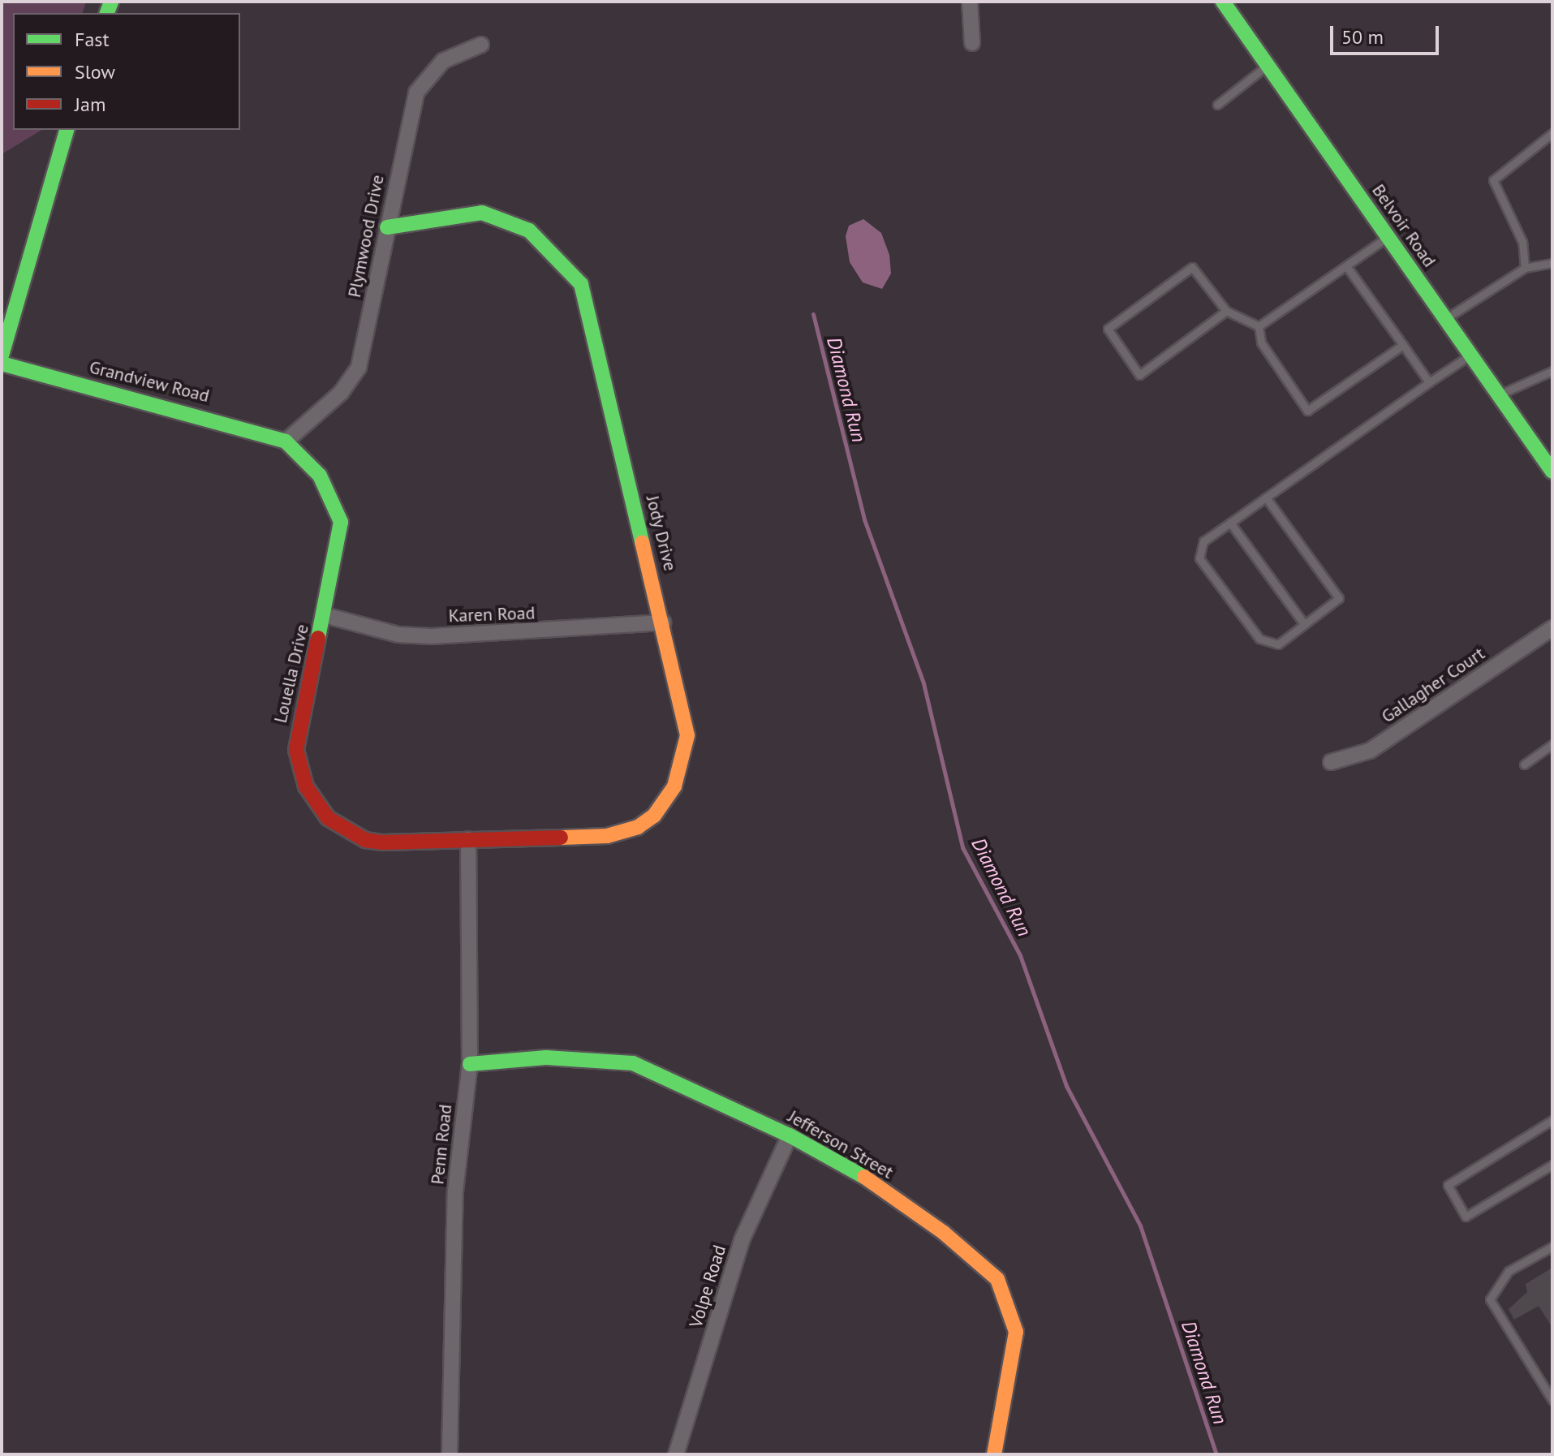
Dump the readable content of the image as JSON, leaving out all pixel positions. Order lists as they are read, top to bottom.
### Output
{
  "streets": {
    "street": [
      "Belvoir Road",
      "Plymwood Drive",
      "Grandview Road",
      "Jody Drive",
      "Karen Road",
      "Louella Drive",
      "Gallagher Court",
      "Penn Road",
      "Jefferson Street",
      "Volpe Road"
    ]
  },
  "crossings": [
    ["Plymwood Drive", "Grandview Road"],
    ["Plymwood Drive", "Jody Drive"],
    ["Plymwood Drive", "Louella Drive"],
    ["Grandview Road", "Louella Drive"],
    ["Jody Drive", "Karen Road"],
    ["Jody Drive", "Louella Drive"],
    ["Jody Drive", "Penn Road"],
    ["Karen Road", "Louella Drive"],
    ["Louella Drive", "Penn Road"],
    ["Penn Road", "Jefferson Street"],
    ["Jefferson Street", "Volpe Road"]
  ],
  "water": ["Diamond Run"],
  "legend": ["Fast", "Slow", "Jam"],
  "scale_bar": "50 m"
}
